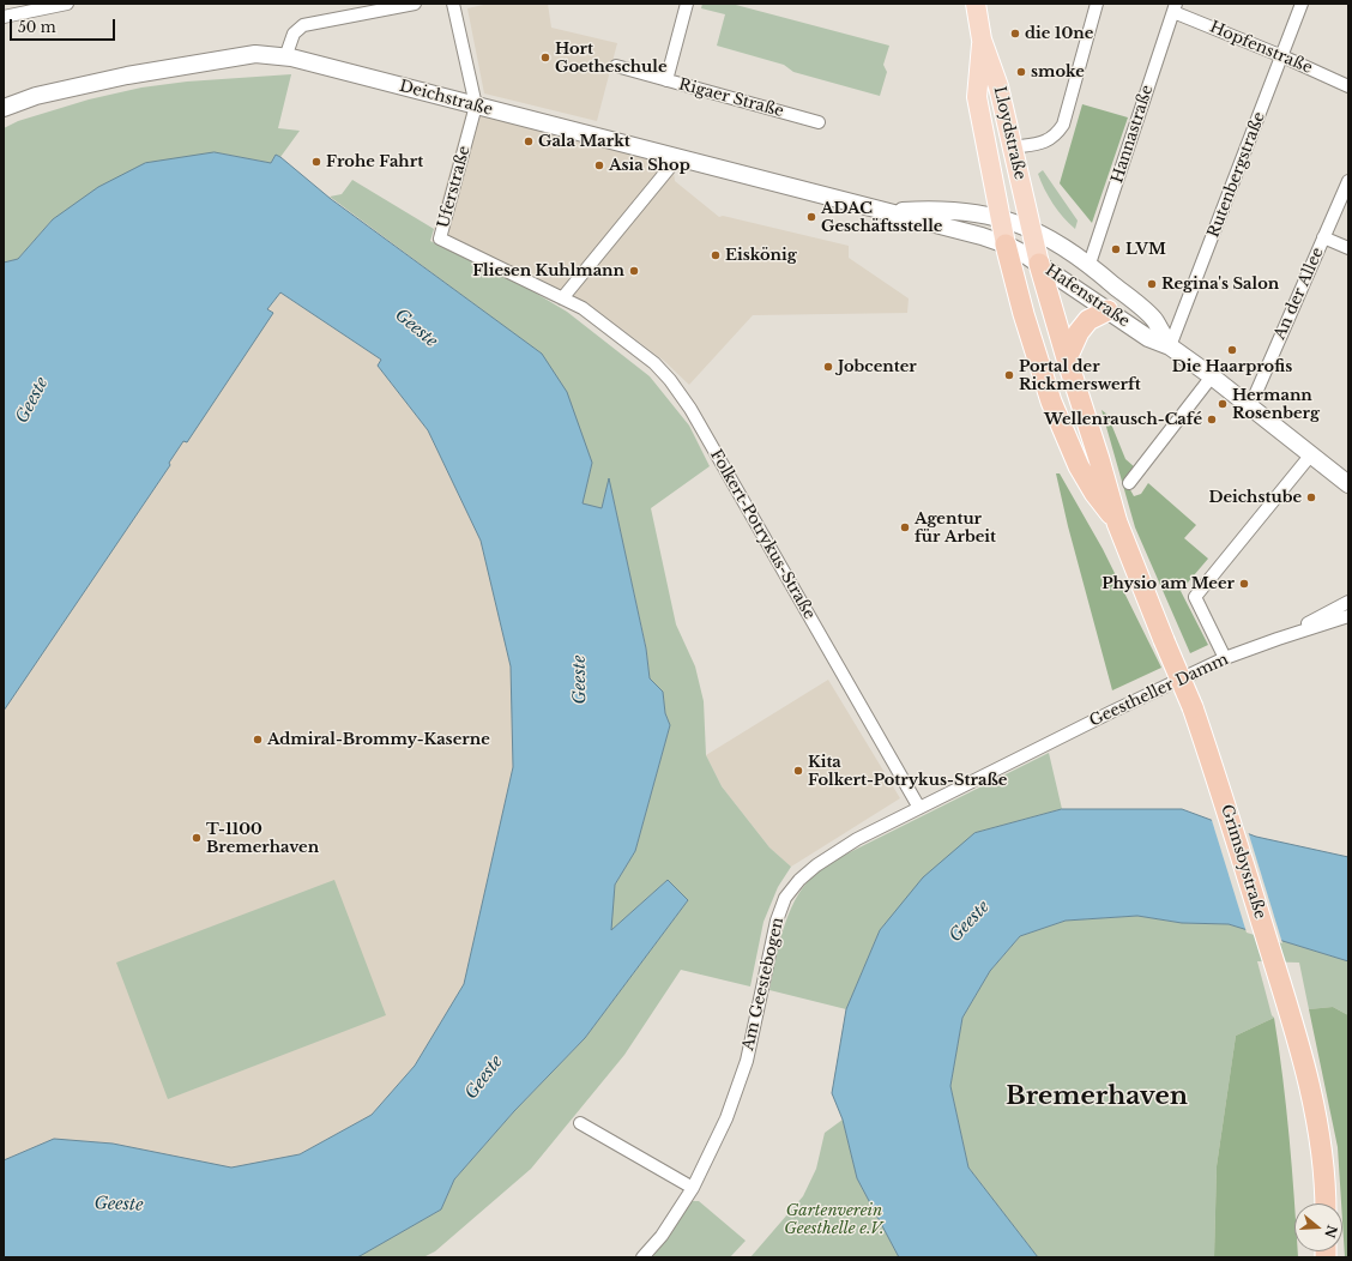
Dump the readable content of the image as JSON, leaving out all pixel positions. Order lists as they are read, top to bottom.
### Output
{
  "streets": {
    "highway": ["Grimsbystraße"],
    "main road": ["Deichstraße", "Lloydstraße", "Hafenstraße"],
    "street": [
      "Hopfenstraße",
      "Rigaer Straße",
      "Hannastraße",
      "Rutenbergstraße",
      "Uferstraße",
      "An der Allee",
      "Folkert-Potrykus-Straße",
      "Geestheller Damm",
      "Am Geestebogen"
    ]
  },
  "crossings": [
    ["Hopfenstraße", "Hannastraße"],
    ["Hopfenstraße", "Rutenbergstraße"],
    ["Deichstraße", "Lloydstraße"],
    ["Deichstraße", "Uferstraße"],
    ["Deichstraße", "Hafenstraße"],
    ["Deichstraße", "Grimsbystraße"],
    ["Lloydstraße", "Hafenstraße"],
    ["Lloydstraße", "Grimsbystraße"],
    ["Hannastraße", "Hafenstraße"],
    ["Rutenbergstraße", "Hafenstraße"],
    ["Uferstraße", "Folkert-Potrykus-Straße"],
    ["An der Allee", "Hafenstraße"],
    ["Hafenstraße", "Grimsbystraße"],
    ["Folkert-Potrykus-Straße", "Am Geestebogen"],
    ["Geestheller Damm", "Am Geestebogen"]
  ],
  "districts": ["Bremerhaven"],
  "water": ["Geeste"],
  "parks": ["Gartenverein Geesthelle e.V."],
  "places": [
    "die 10ne",
    "Hort Goetheschule",
    "smoke",
    "Gala Markt",
    "Frohe Fahrt",
    "Asia Shop",
    "ADAC Geschäftsstelle",
    "LVM",
    "Eiskönig",
    "Fliesen Kuhlmann",
    "Regina's Salon",
    "Die Haarprofis",
    "Jobcenter",
    "Portal der Rickmerswerft",
    "Hermann Rosenberg",
    "Wellenrausch-Café",
    "Deichstube",
    "Agentur für Arbeit",
    "Physio am Meer",
    "Admiral-Brommy-Kaserne",
    "Kita Folkert-Potrykus-Straße",
    "T-1100 Bremerhaven"
  ],
  "scale_bar": "50 m",
  "north": "right"
}
